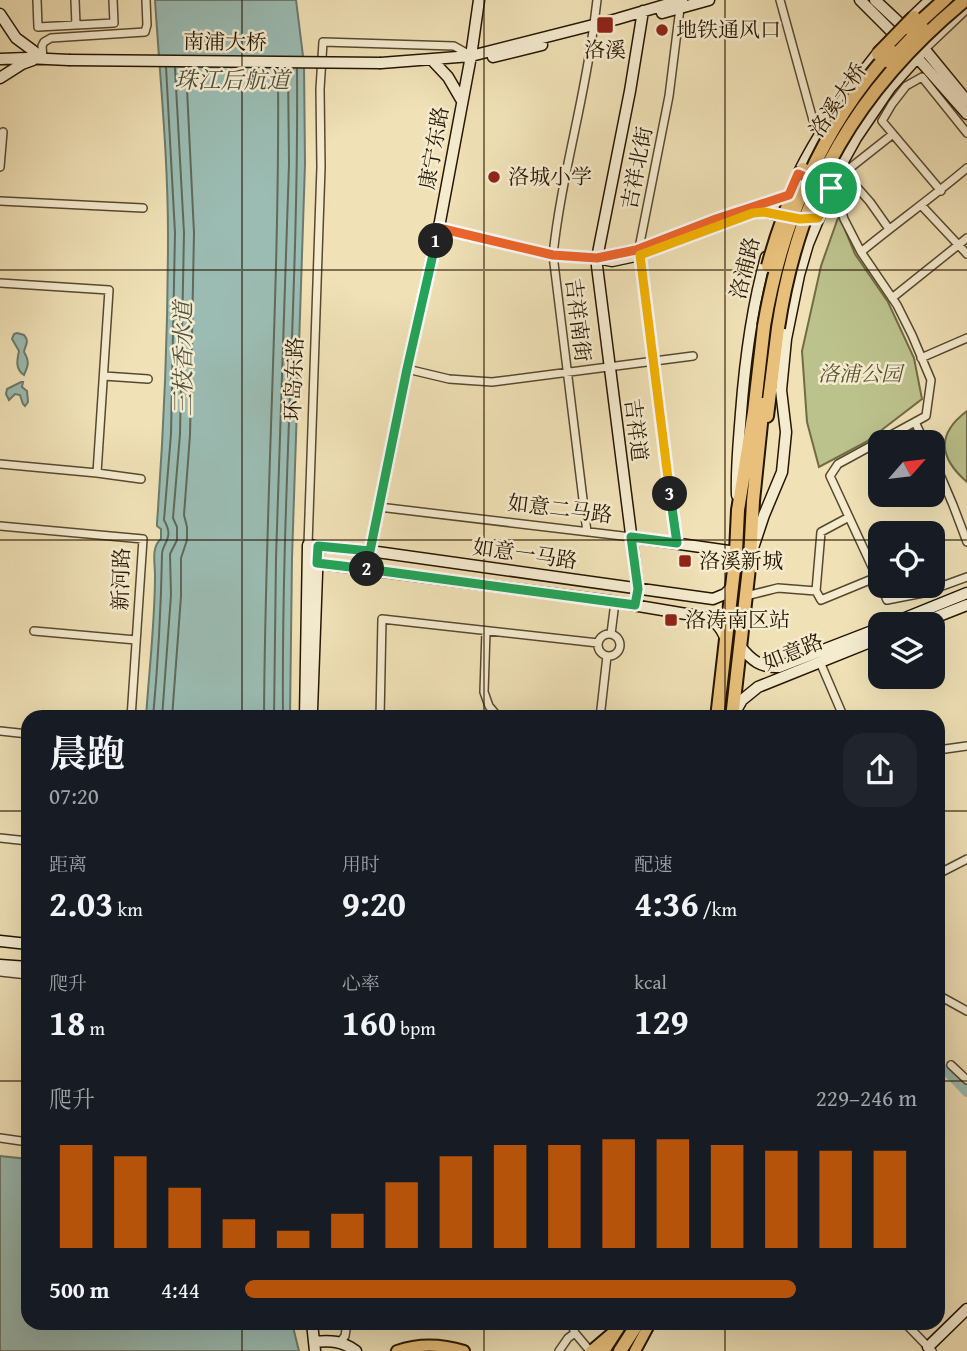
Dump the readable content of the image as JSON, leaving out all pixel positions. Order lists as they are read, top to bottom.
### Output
{
  "streets": {
    "highway": ["洛溪大桥", "洛浦路"],
    "main road": [
      "南浦大桥",
      "康宁东路",
      "环岛东路",
      "吉祥道",
      "如意二马路",
      "如意一马路",
      "如意路"
    ],
    "street": ["吉祥北街", "吉祥南街", "新河路"]
  },
  "crossings": [
    ["南浦大桥", "康宁东路"],
    ["南浦大桥", "吉祥北街"],
    ["南浦大桥", "吉祥南街"],
    ["南浦大桥", "环岛东路"],
    ["南浦大桥", "吉祥道"],
    ["康宁东路", "环岛东路"],
    ["康宁东路", "如意二马路"],
    ["康宁东路", "如意一马路"],
    ["吉祥北街", "如意二马路"],
    ["洛浦路", "如意二马路"],
    ["洛浦路", "如意一马路"],
    ["吉祥南街", "如意二马路"],
    ["环岛东路", "如意一马路"],
    ["吉祥道", "如意二马路"],
    ["吉祥道", "如意一马路"]
  ],
  "water": ["珠江后航道", "三枝香水道"],
  "parks": ["洛浦公园"],
  "places": {
    "transit": ["洛溪", "洛溪新城", "洛涛南区站"],
    "other": ["地铁通风口", "洛城小学"]
  },
  "north": "top right",
  "page": {
    "pins": ["1", "3", "2"],
    "heading": ["晨跑", "07:20"],
    "stats": [
      ["距离", "2.03 km"],
      ["用时", "9:20"],
      ["配速", "4:36 /km"],
      ["爬升", "18 m"],
      ["心率", "160 bpm"],
      ["kcal", "129"]
    ],
    "chart": ["爬升", "229–246 m"],
    "list": [
      {
        "name": "500 m",
        "note": "4:44"
      }
    ]
  }
}
